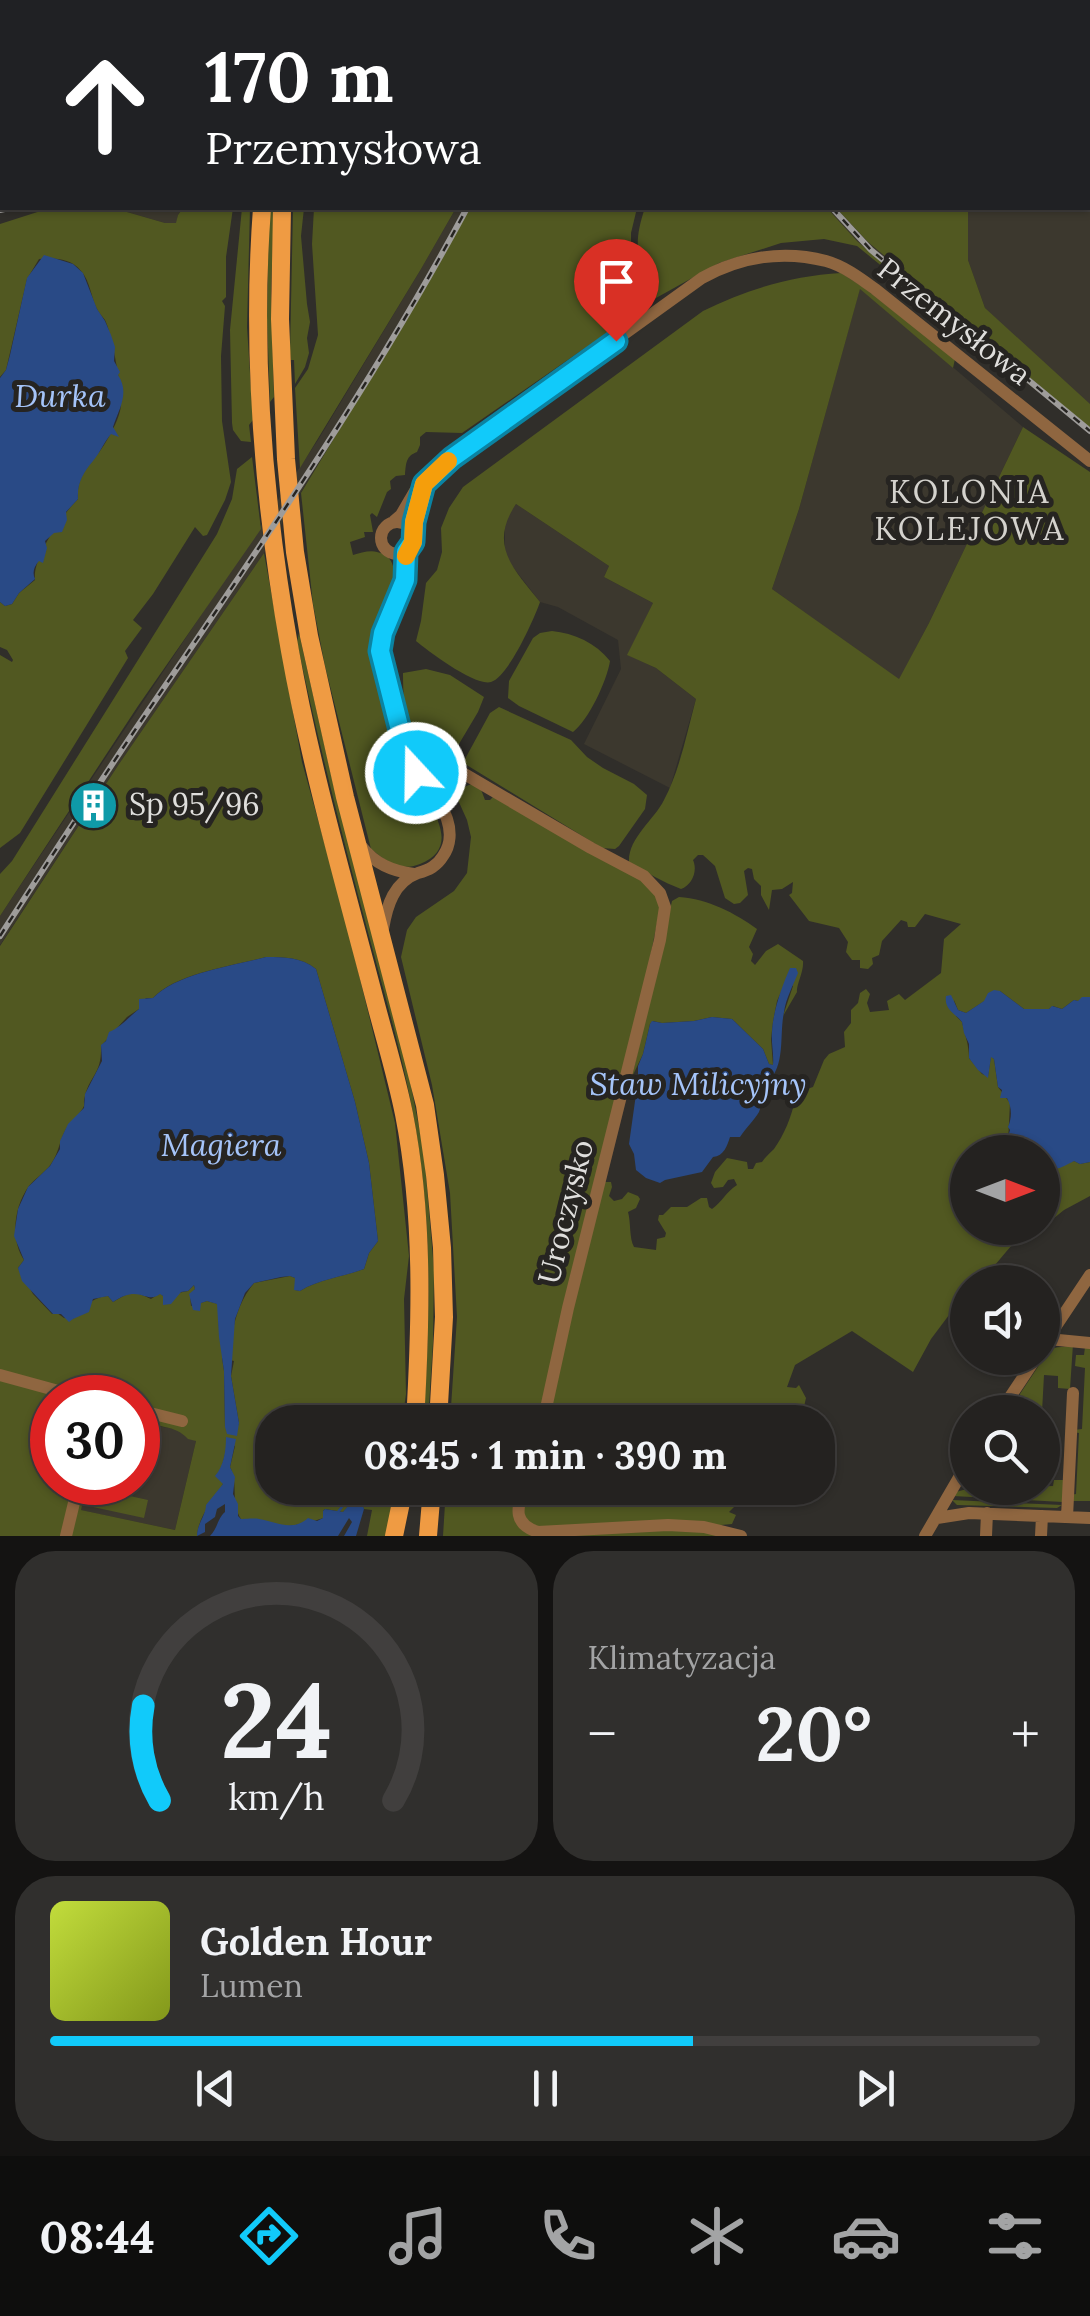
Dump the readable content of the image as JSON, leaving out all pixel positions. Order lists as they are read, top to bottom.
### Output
{
  "streets": {
    "street": ["Przemysłowa", "Uroczysko"]
  },
  "districts": ["KOLONIA KOLEJOWA"],
  "water": ["Durka", "Staw Milicyjny", "Magiera"],
  "places": {
    "building": ["Sp 95/96"]
  },
  "north": "right",
  "page": {
    "turn": ["170 m", "Przemysłowa"],
    "limit": "30",
    "trip": "08:45 · 1 min · 390 m",
    "tile": "Klimatyzacja",
    "heat": ["−", "20°", "+"],
    "song": ["Golden Hour", "Lumen"],
    "tabs": "08:44",
    "gauge": ["24", "km/h"]
  }
}
